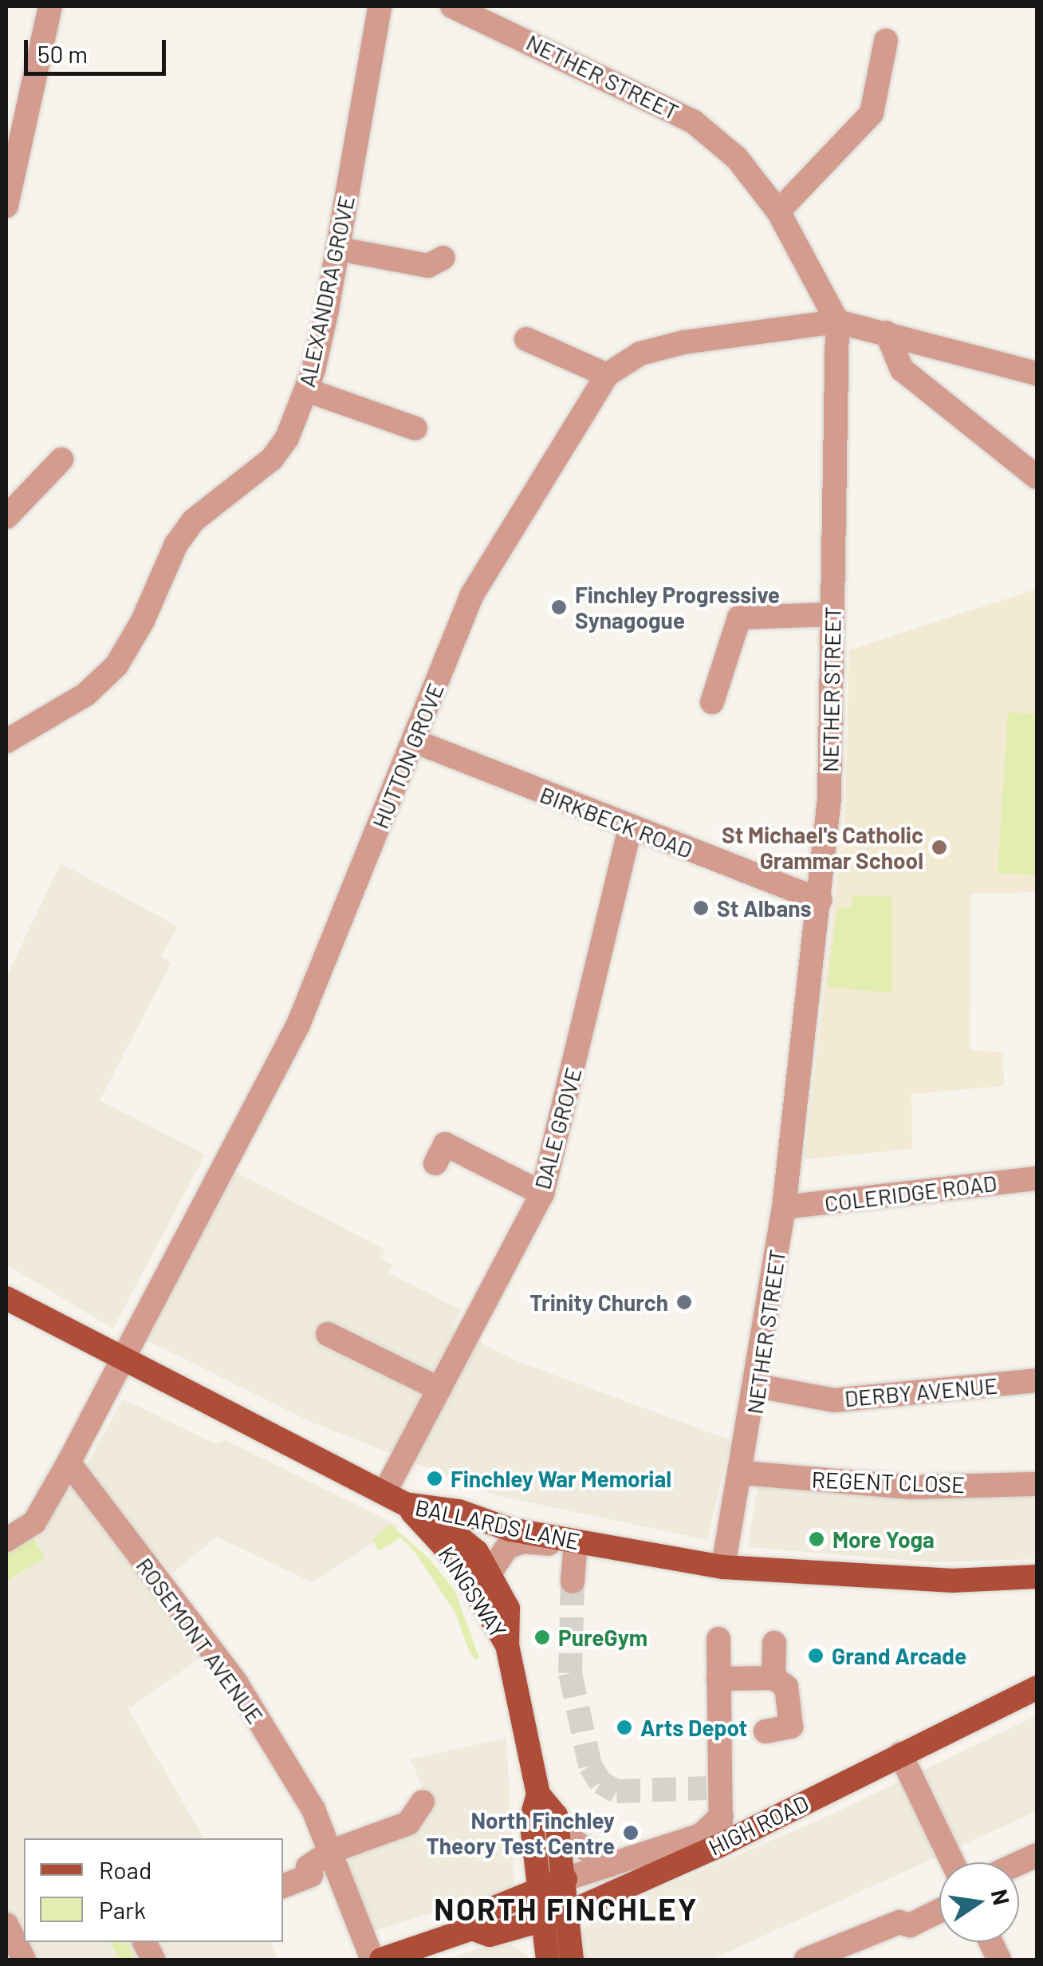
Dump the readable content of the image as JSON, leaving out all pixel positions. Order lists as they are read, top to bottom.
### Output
{
  "streets": {
    "main road": ["BALLARDS LANE", "KINGSWAY", "HIGH ROAD"],
    "street": [
      "NETHER STREET",
      "ALEXANDRA GROVE",
      "HUTTON GROVE",
      "BIRKBECK ROAD",
      "DALE GROVE",
      "COLERIDGE ROAD",
      "DERBY AVENUE",
      "REGENT CLOSE",
      "ROSEMONT AVENUE"
    ]
  },
  "crossings": [
    ["NETHER STREET", "HUTTON GROVE"],
    ["NETHER STREET", "BIRKBECK ROAD"],
    ["NETHER STREET", "COLERIDGE ROAD"],
    ["NETHER STREET", "DERBY AVENUE"],
    ["NETHER STREET", "REGENT CLOSE"],
    ["NETHER STREET", "BALLARDS LANE"],
    ["HUTTON GROVE", "BIRKBECK ROAD"],
    ["HUTTON GROVE", "BALLARDS LANE"],
    ["HUTTON GROVE", "ROSEMONT AVENUE"],
    ["BIRKBECK ROAD", "DALE GROVE"],
    ["DALE GROVE", "BALLARDS LANE"],
    ["DALE GROVE", "KINGSWAY"],
    ["BALLARDS LANE", "KINGSWAY"],
    ["KINGSWAY", "HIGH ROAD"]
  ],
  "districts": ["NORTH FINCHLEY"],
  "places": [
    "Finchley Progressive Synagogue",
    "St Michael's Catholic Grammar School",
    "St Albans",
    "Trinity Church",
    "Finchley War Memorial",
    "More Yoga",
    "PureGym",
    "Grand Arcade",
    "Arts Depot",
    "North Finchley Theory Test Centre"
  ],
  "legend": ["Road", "Park"],
  "scale_bar": "50 m",
  "north": "right"
}
